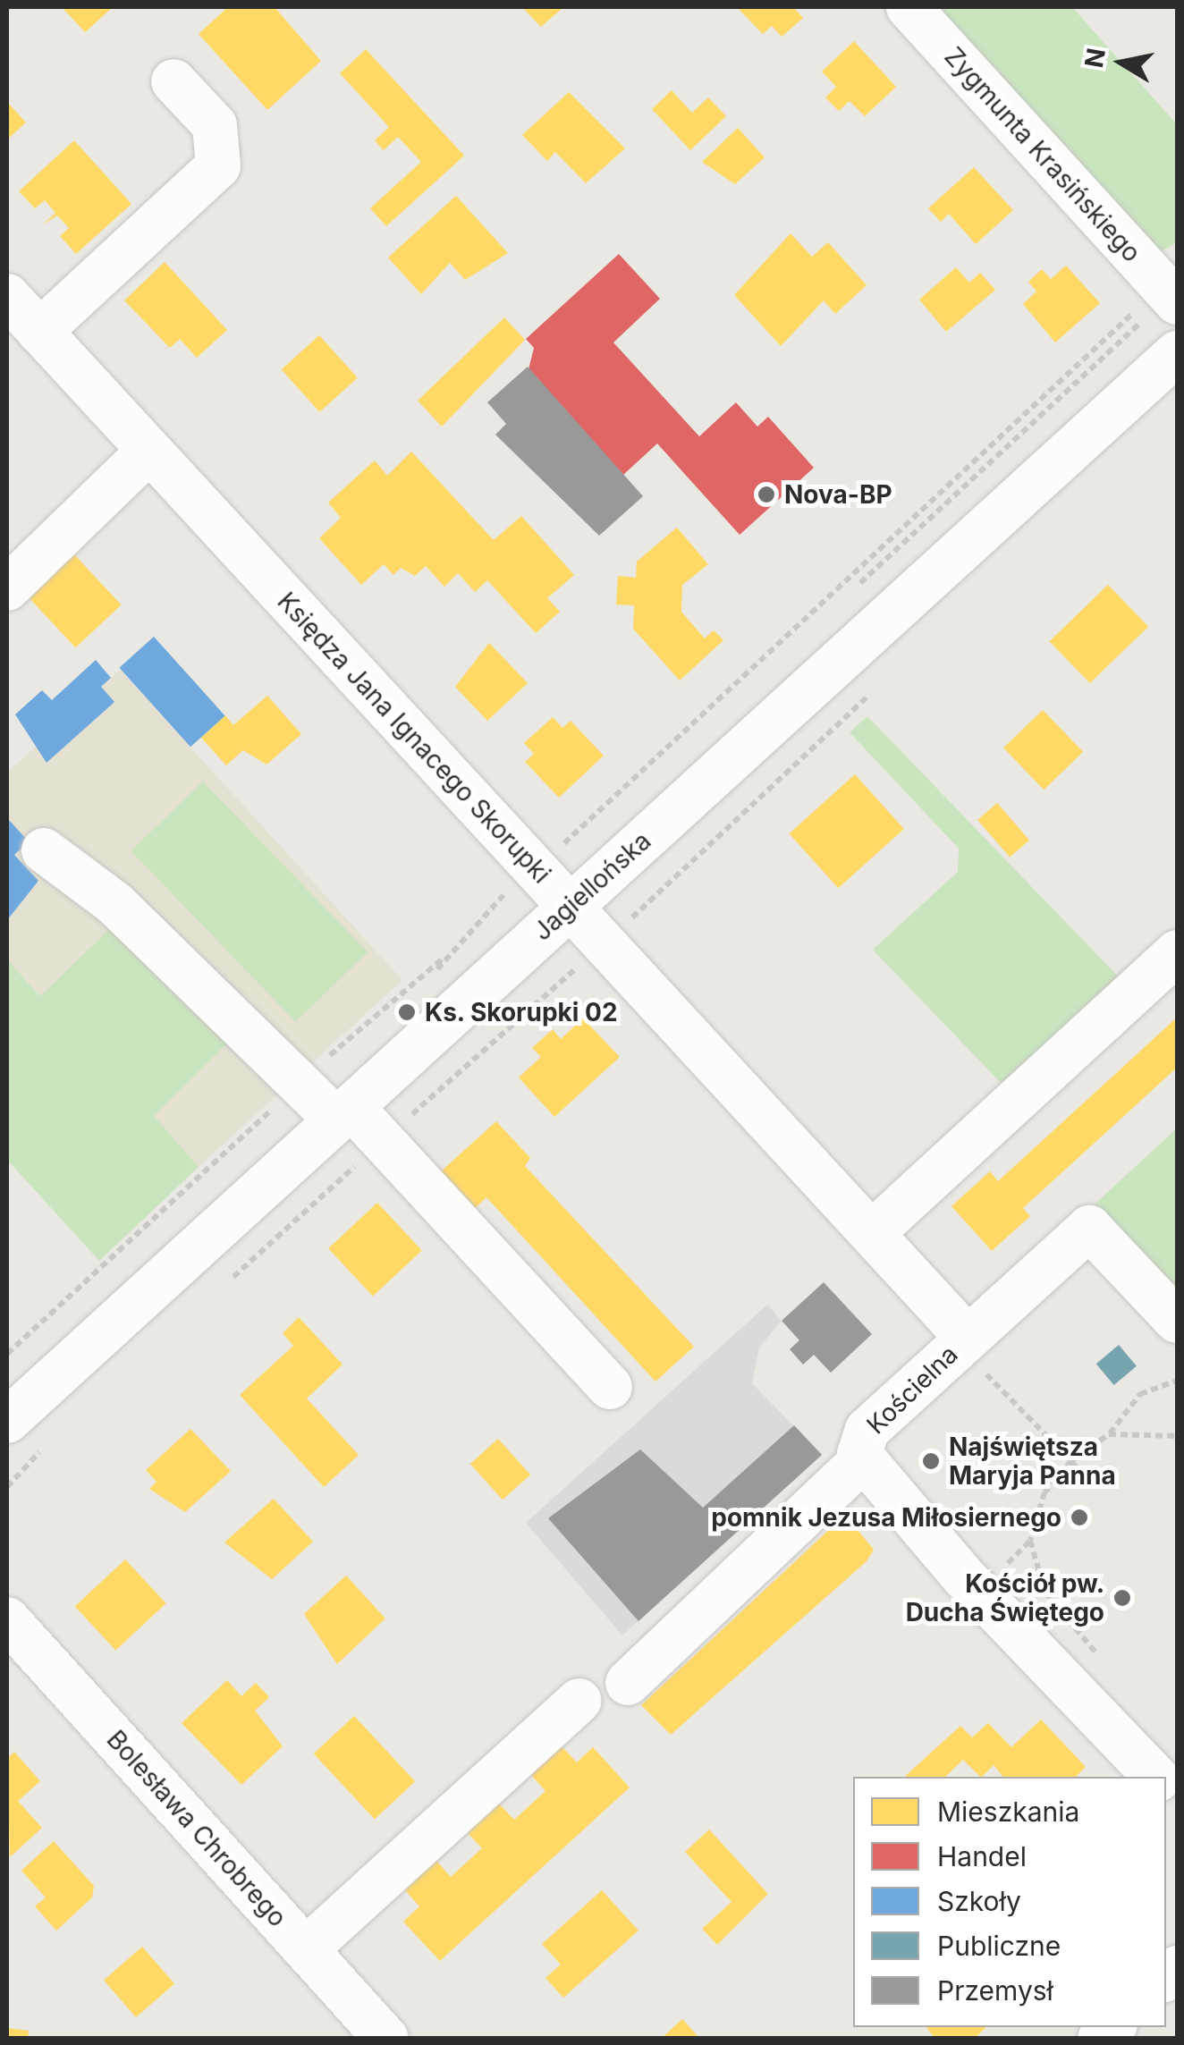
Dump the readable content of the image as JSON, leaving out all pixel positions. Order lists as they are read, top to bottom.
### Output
{
  "streets": {
    "street": [
      "Zygmunta Krasińskiego",
      "Księdza Jana Ignacego Skorupki",
      "Jagiellońska",
      "Kościelna",
      "Bolesława Chrobrego"
    ]
  },
  "crossings": [
    ["Księdza Jana Ignacego Skorupki", "Jagiellońska"],
    ["Księdza Jana Ignacego Skorupki", "Kościelna"]
  ],
  "places": [
    "Nova-BP",
    "Ks. Skorupki 02",
    "Najświętsza Maryja Panna",
    "pomnik Jezusa Miłosiernego",
    "Kościół pw. Ducha Świętego"
  ],
  "legend": [
    "Mieszkania",
    "Handel",
    "Szkoły",
    "Publiczne",
    "Przemysł"
  ],
  "north": "left"
}
